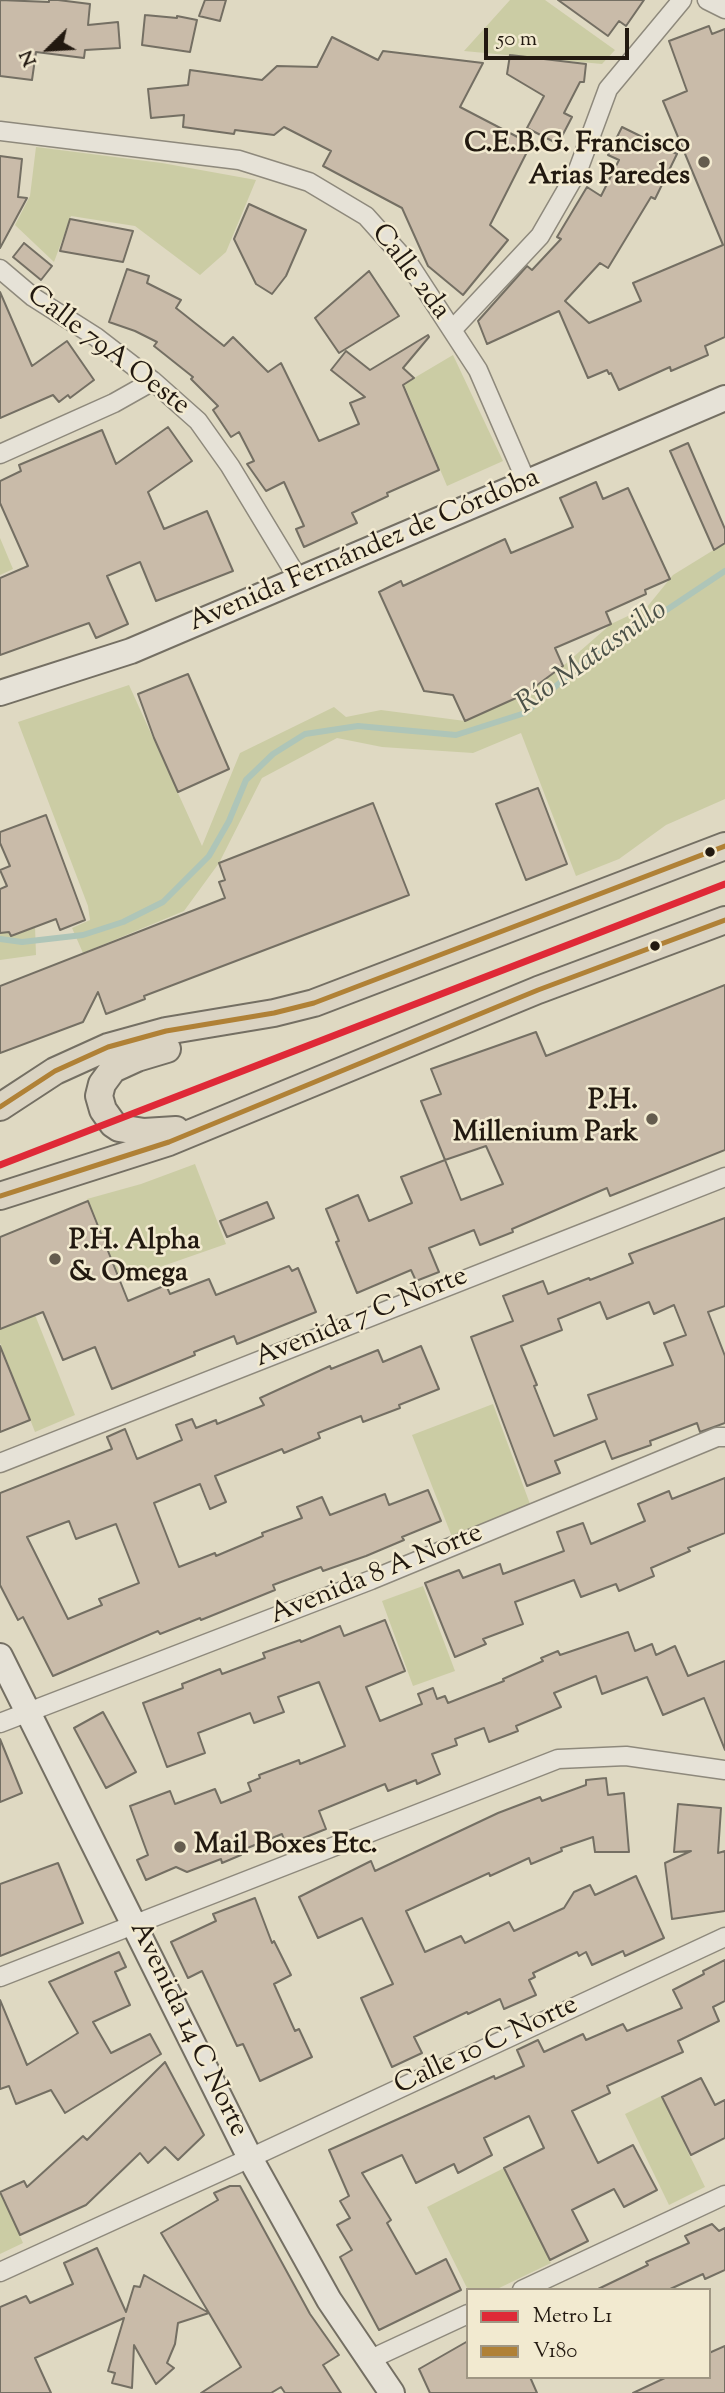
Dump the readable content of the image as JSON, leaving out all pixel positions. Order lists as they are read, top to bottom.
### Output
{
  "streets": {
    "street": [
      "Calle 2da",
      "Calle 79A Oeste",
      "Avenida Fernández de Córdoba",
      "Avenida 7 C Norte",
      "Avenida 8 A Norte",
      "Avenida 14 C Norte",
      "Calle 10 C Norte"
    ]
  },
  "crossings": [
    ["Calle 2da", "Avenida Fernández de Córdoba"],
    ["Calle 79A Oeste", "Avenida Fernández de Córdoba"],
    ["Avenida 8 A Norte", "Avenida 14 C Norte"],
    ["Avenida 14 C Norte", "Calle 10 C Norte"]
  ],
  "water": ["Río Matasnillo"],
  "places": [
    "C.E.B.G. Francisco Arias Paredes",
    "P.H. Millenium Park",
    "P.H. Alpha & Omega",
    "Mail Boxes Etc."
  ],
  "lines": ["transit line V180", "metro line L1"],
  "legend": ["Metro L1", "V180"],
  "scale_bar": "50 m",
  "north": "bottom left"
}
